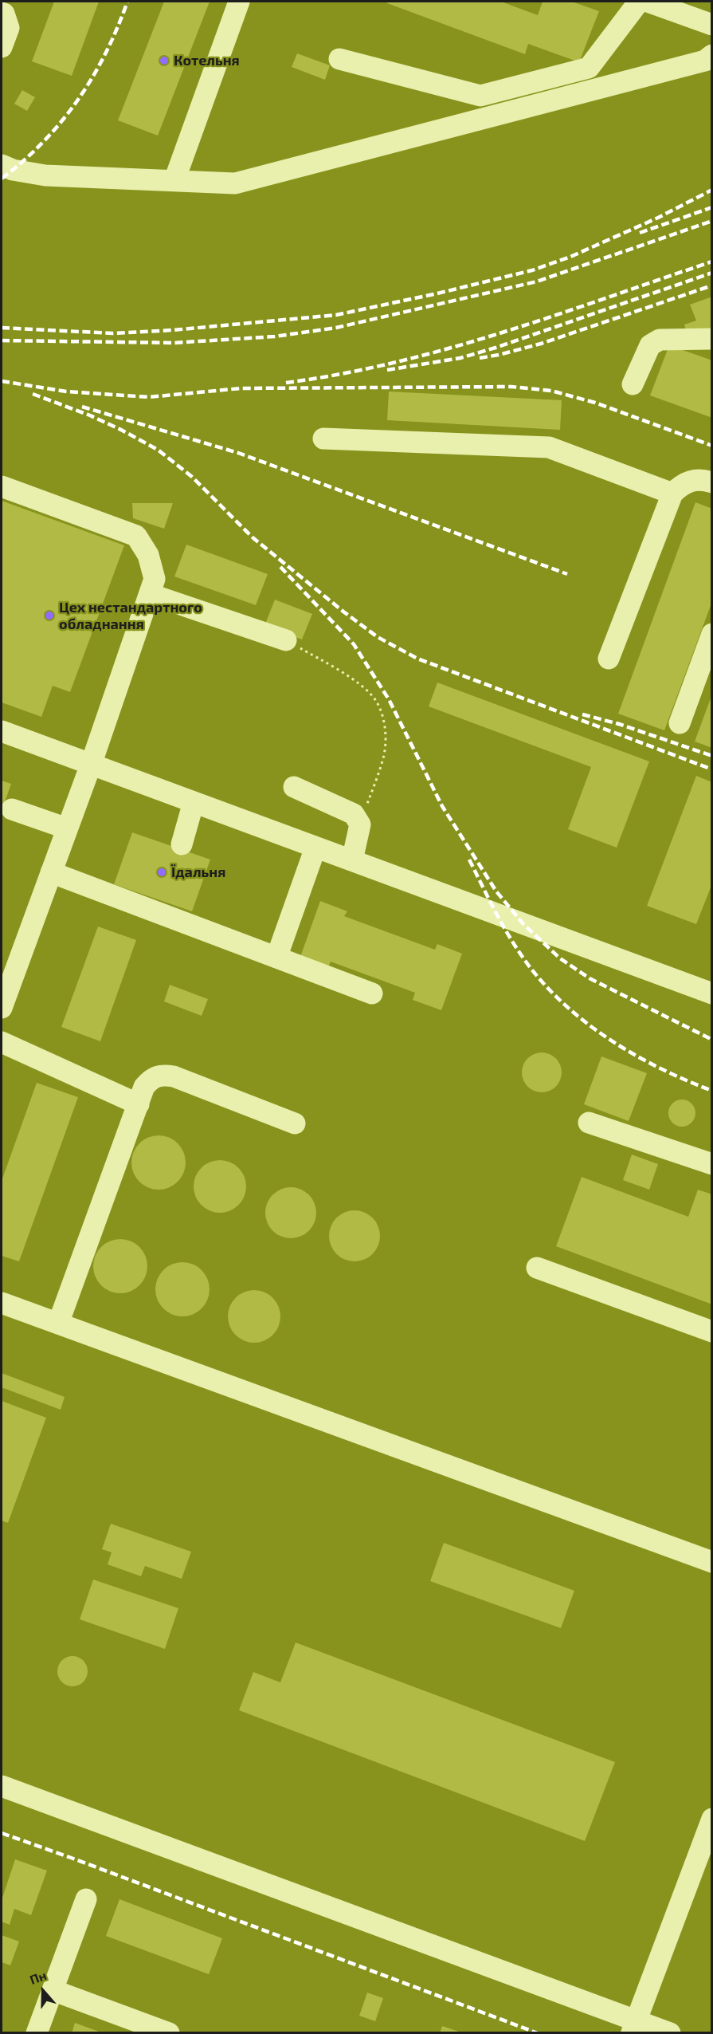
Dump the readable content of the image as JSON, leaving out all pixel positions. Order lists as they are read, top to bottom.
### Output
{
  "places": ["Котельня", "Цех нестандартного обладнання", "Їдальня"],
  "north": "top"
}
